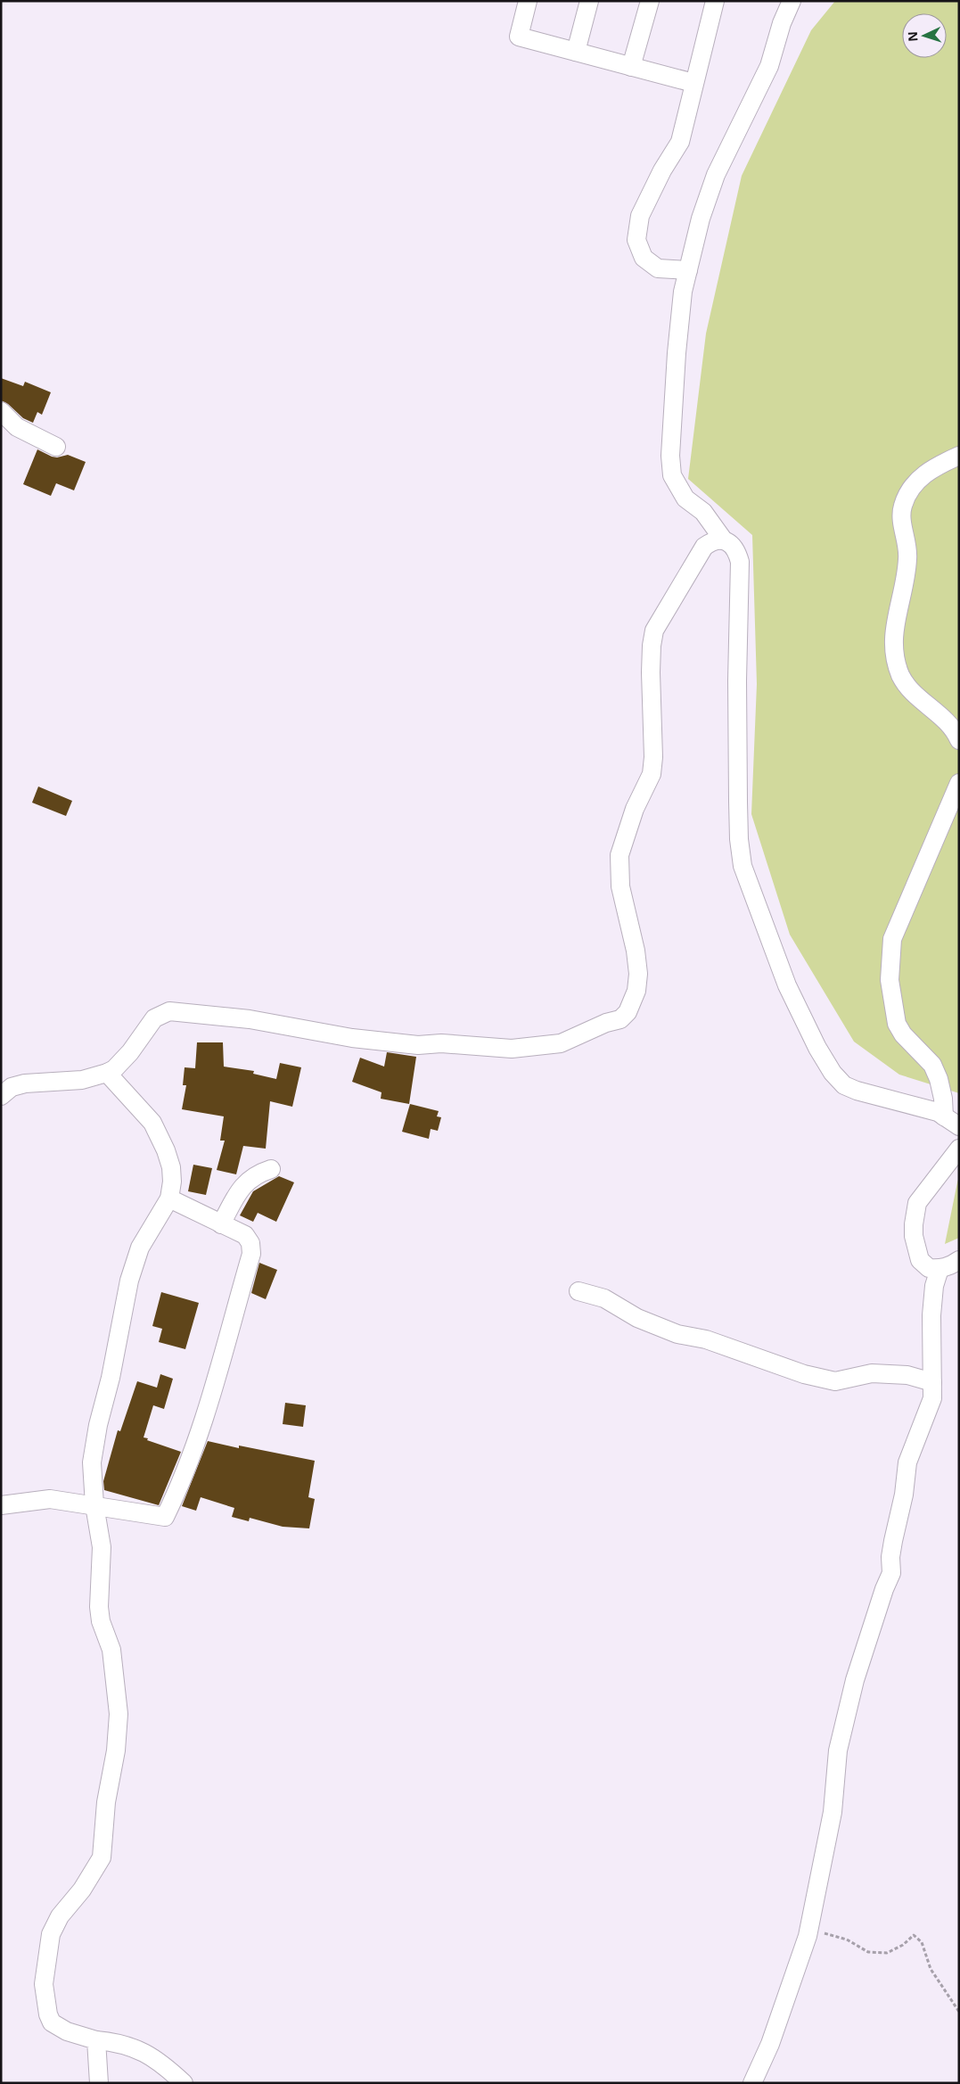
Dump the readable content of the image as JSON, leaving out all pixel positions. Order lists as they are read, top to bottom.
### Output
{
  "north": "left"
}
